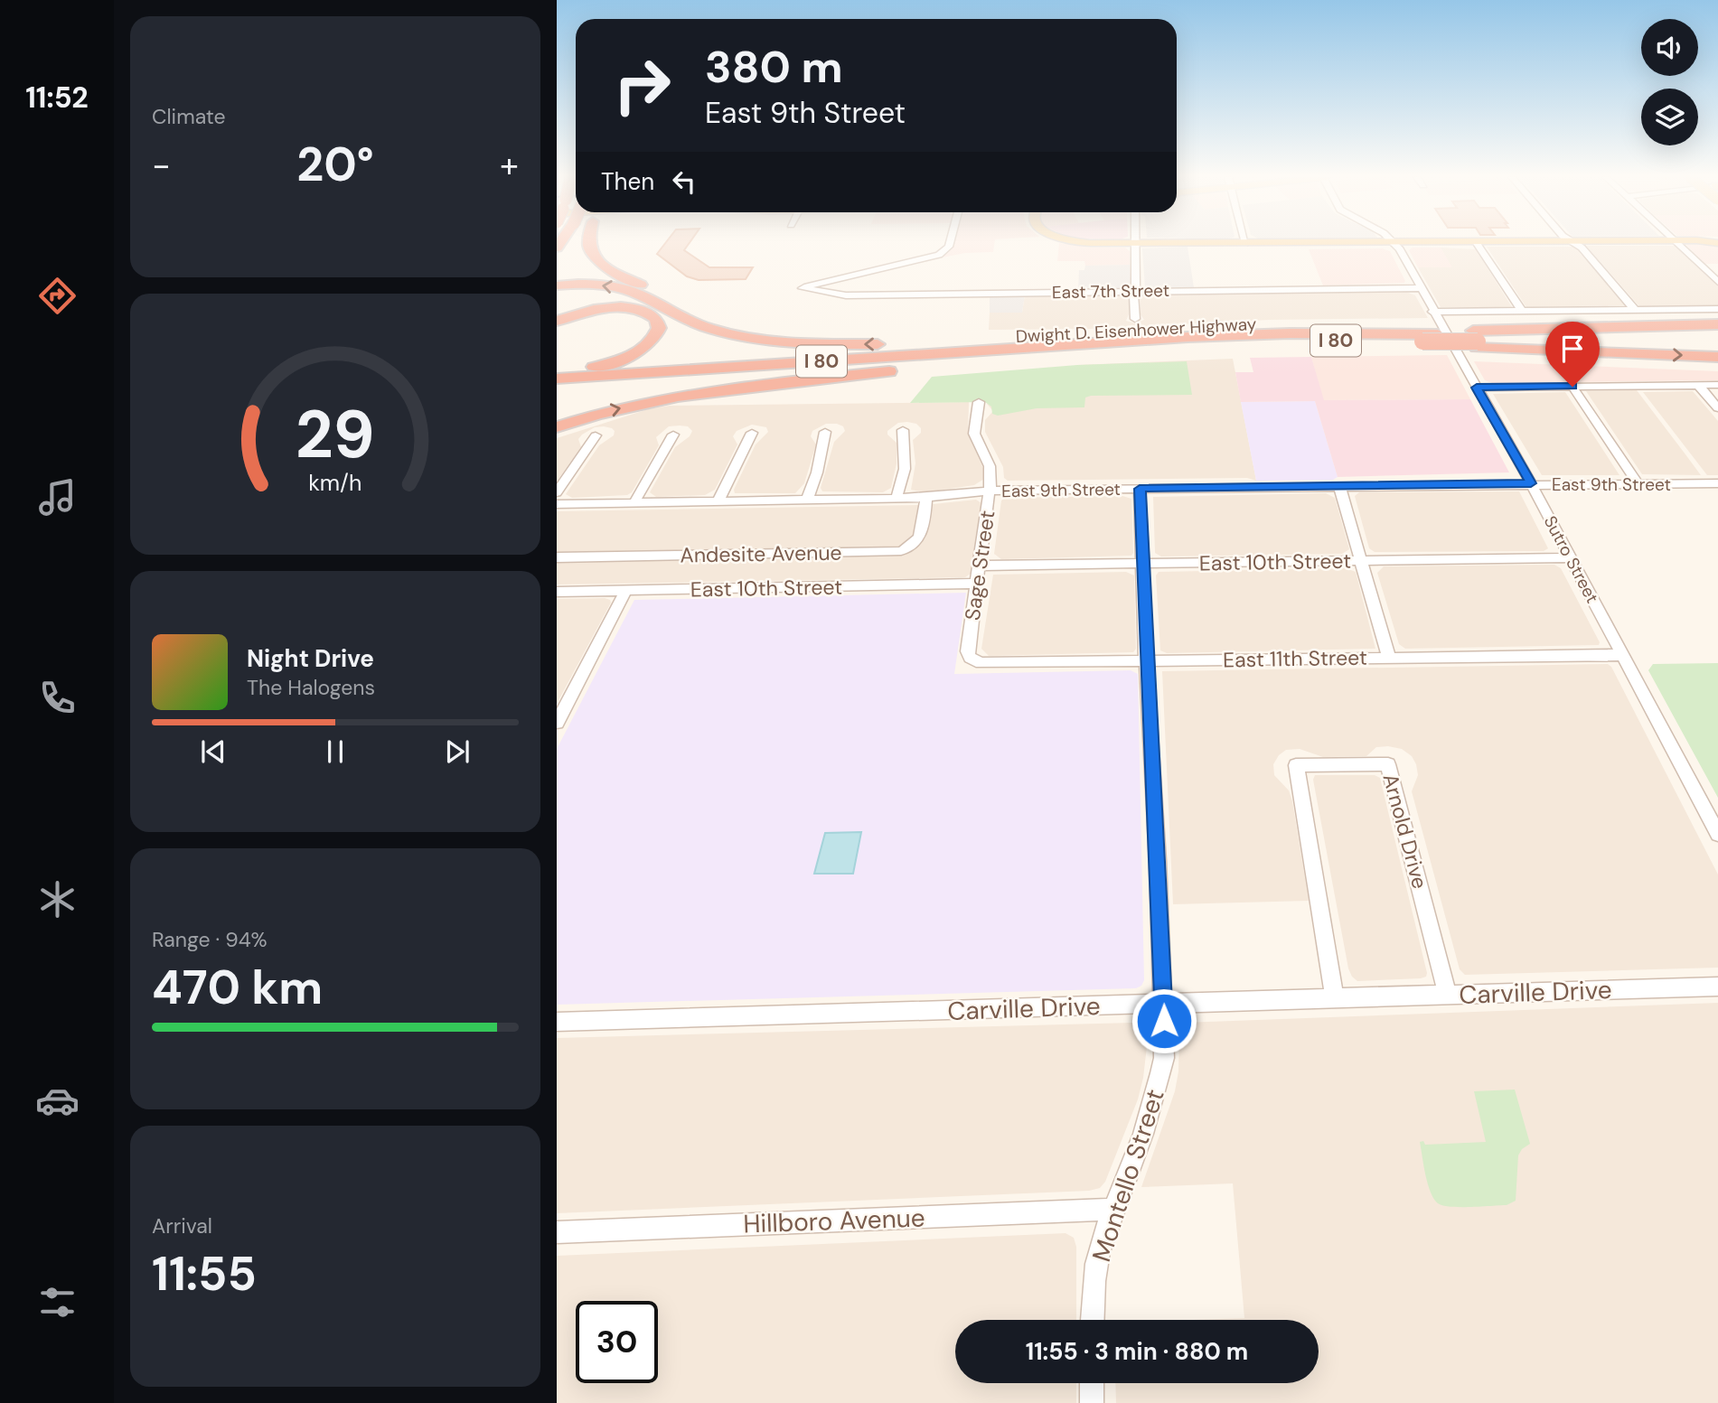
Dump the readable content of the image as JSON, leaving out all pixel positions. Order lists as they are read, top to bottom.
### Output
{
  "streets": {
    "highway": ["Dwight D. Eisenhower Highway", "I 80"],
    "street": [
      "East 7th Street",
      "East 9th Street",
      "Andesite Avenue",
      "Sutro Street",
      "East 10th Street",
      "Sage Street",
      "East 11th Street",
      "Arnold Drive",
      "Carville Drive",
      "Montello Street",
      "Hillboro Avenue"
    ]
  },
  "crossings": [
    ["East 7th Street", "Sutro Street"],
    ["East 9th Street", "Andesite Avenue"],
    ["East 9th Street", "Sutro Street"],
    ["East 9th Street", "Sage Street"],
    ["East 9th Street", "Montello Street"],
    ["Sutro Street", "East 10th Street"],
    ["Sutro Street", "East 11th Street"],
    ["East 10th Street", "Sage Street"],
    ["East 10th Street", "Montello Street"],
    ["Sage Street", "East 11th Street"],
    ["East 11th Street", "Montello Street"],
    ["Arnold Drive", "Carville Drive"],
    ["Carville Drive", "Montello Street"],
    ["Montello Street", "Hillboro Avenue"]
  ],
  "page": {
    "tabs": "11:52",
    "tile": [
      "Climate",
      ["Range · 94%", "470 km"],
      ["Arrival", "11:55"]
    ],
    "turn": ["380 m", "East 9th Street"],
    "heat": ["−", "20°", "+"],
    "then": "Then",
    "song": ["Night Drive", "The Halogens"],
    "limit": "30",
    "trip": "11:55 · 3 min · 880 m",
    "gauge": ["29", "km/h"]
  }
}
